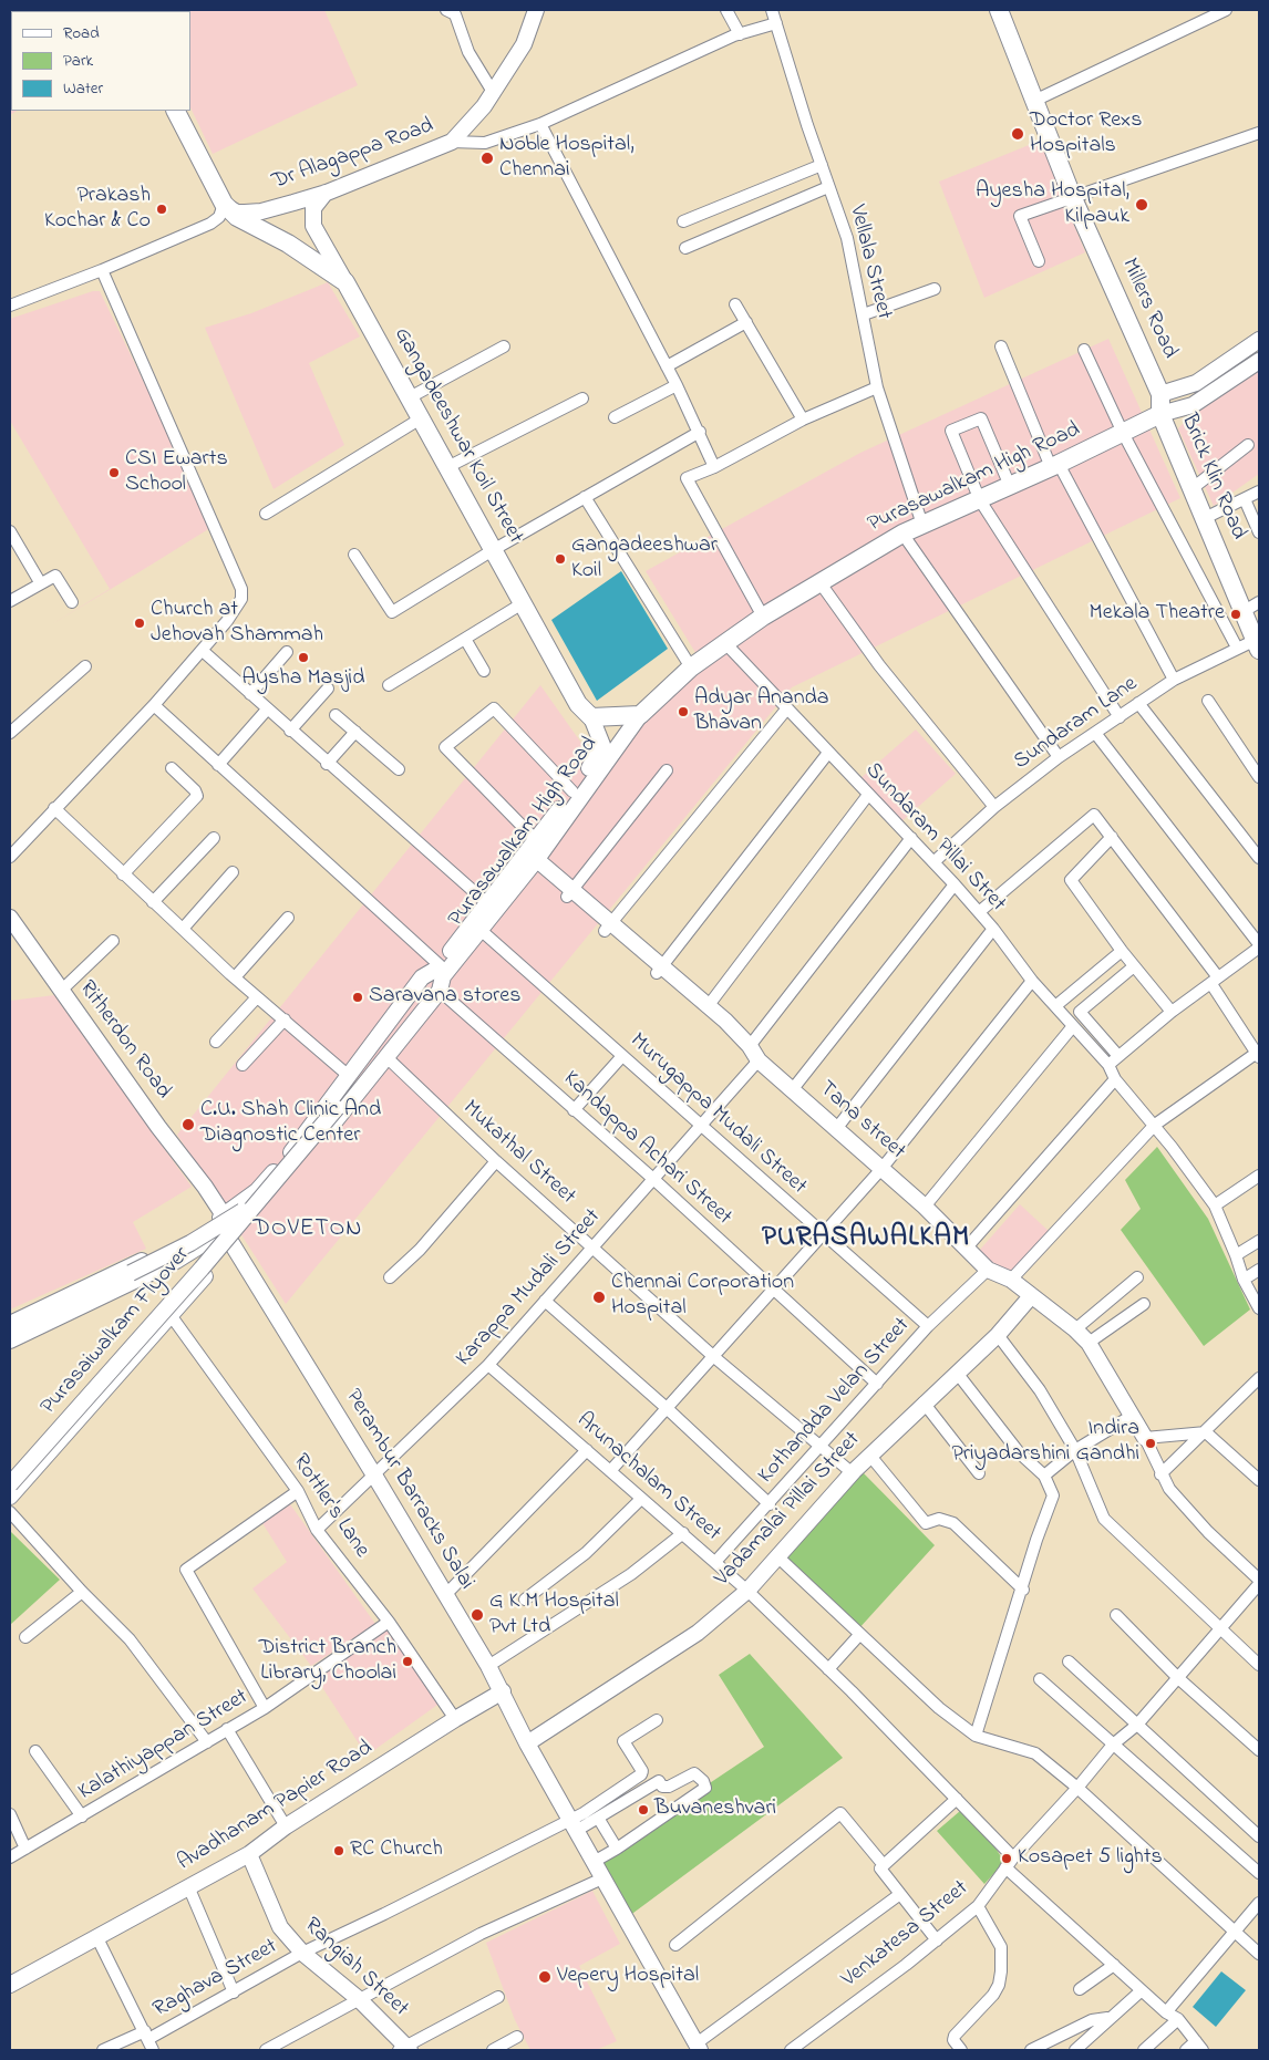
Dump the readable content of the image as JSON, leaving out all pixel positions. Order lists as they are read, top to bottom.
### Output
{
  "streets": {
    "main road": [
      "Millers Road",
      "Gangadeeshwar Koil Street",
      "Brick Klin Road",
      "Purasawalkam High Road"
    ],
    "street": [
      "Dr Alagappa Road",
      "Vellala Street",
      "Sundaram Lane",
      "Sundaram Pillai Stret",
      "Ritherdon Road",
      "Murugappa Mudali Street",
      "Tana street",
      "Kandappa Achari Street",
      "Mukathal Street",
      "Karappa Mudali Street",
      "Purasaiwalkam Flyover",
      "Kothandda Velan Street",
      "Arunachalam Street",
      "Perambur Barracks Salai",
      "Rottler's Lane",
      "Vadamalai Pillai Street",
      "Kalathiyappan Street",
      "Avadhanam Papier Road",
      "Venkatesa Street",
      "Rangiah Street",
      "Raghava Street"
    ]
  },
  "crossings": [
    ["Dr Alagappa Road", "Gangadeeshwar Koil Street"],
    ["Vellala Street", "Purasawalkam High Road"],
    ["Millers Road", "Brick Klin Road"],
    ["Millers Road", "Purasawalkam High Road"],
    ["Gangadeeshwar Koil Street", "Purasawalkam High Road"],
    ["Brick Klin Road", "Purasawalkam High Road"],
    ["Brick Klin Road", "Sundaram Lane"],
    ["Purasawalkam High Road", "Sundaram Pillai Stret"],
    ["Purasawalkam High Road", "Murugappa Mudali Street"],
    ["Purasawalkam High Road", "Kandappa Achari Street"],
    ["Purasawalkam High Road", "Purasaiwalkam Flyover"],
    ["Sundaram Lane", "Sundaram Pillai Stret"],
    ["Ritherdon Road", "Perambur Barracks Salai"],
    ["Murugappa Mudali Street", "Karappa Mudali Street"],
    ["Murugappa Mudali Street", "Kothandda Velan Street"],
    ["Tana street", "Karappa Mudali Street"],
    ["Tana street", "Kothandda Velan Street"],
    ["Tana street", "Vadamalai Pillai Street"],
    ["Kandappa Achari Street", "Karappa Mudali Street"],
    ["Kandappa Achari Street", "Purasaiwalkam Flyover"],
    ["Kandappa Achari Street", "Kothandda Velan Street"],
    ["Mukathal Street", "Karappa Mudali Street"],
    ["Mukathal Street", "Kothandda Velan Street"],
    ["Mukathal Street", "Vadamalai Pillai Street"],
    ["Karappa Mudali Street", "Arunachalam Street"],
    ["Karappa Mudali Street", "Perambur Barracks Salai"],
    ["Karappa Mudali Street", "Rottler's Lane"],
    ["Kothandda Velan Street", "Arunachalam Street"],
    ["Arunachalam Street", "Vadamalai Pillai Street"],
    ["Arunachalam Street", "Venkatesa Street"],
    ["Perambur Barracks Salai", "Vadamalai Pillai Street"],
    ["Perambur Barracks Salai", "Avadhanam Papier Road"],
    ["Perambur Barracks Salai", "Raghava Street"],
    ["Rottler's Lane", "Kalathiyappan Street"],
    ["Rottler's Lane", "Avadhanam Papier Road"],
    ["Avadhanam Papier Road", "Rangiah Street"],
    ["Rangiah Street", "Raghava Street"]
  ],
  "districts": ["DOVETON", "PURASAWALKAM"],
  "places": [
    "Doctor Rexs Hospitals",
    "Noble Hospital, Chennai",
    "Ayesha Hospital, Kilpauk",
    "Prakash Kochar & Co",
    "CSI Ewarts School",
    "Gangadeeshwar Koil",
    "Mekala Theatre",
    "Church at Jehovah Shammah",
    "Aysha Masjid",
    "Adyar Ananda Bhavan",
    "Saravana stores",
    "C.U. Shah Clinic And Diagnostic Center",
    "Chennai Corporation Hospital",
    "Indira Priyadarshini Gandhi",
    "G K M Hospital Pvt Ltd",
    "District Branch Library, Choolai",
    "Buvaneshvari",
    "RC Church",
    "Kosapet 5 lights",
    "Vepery Hospital"
  ],
  "legend": ["Road", "Park", "Water"]
}
